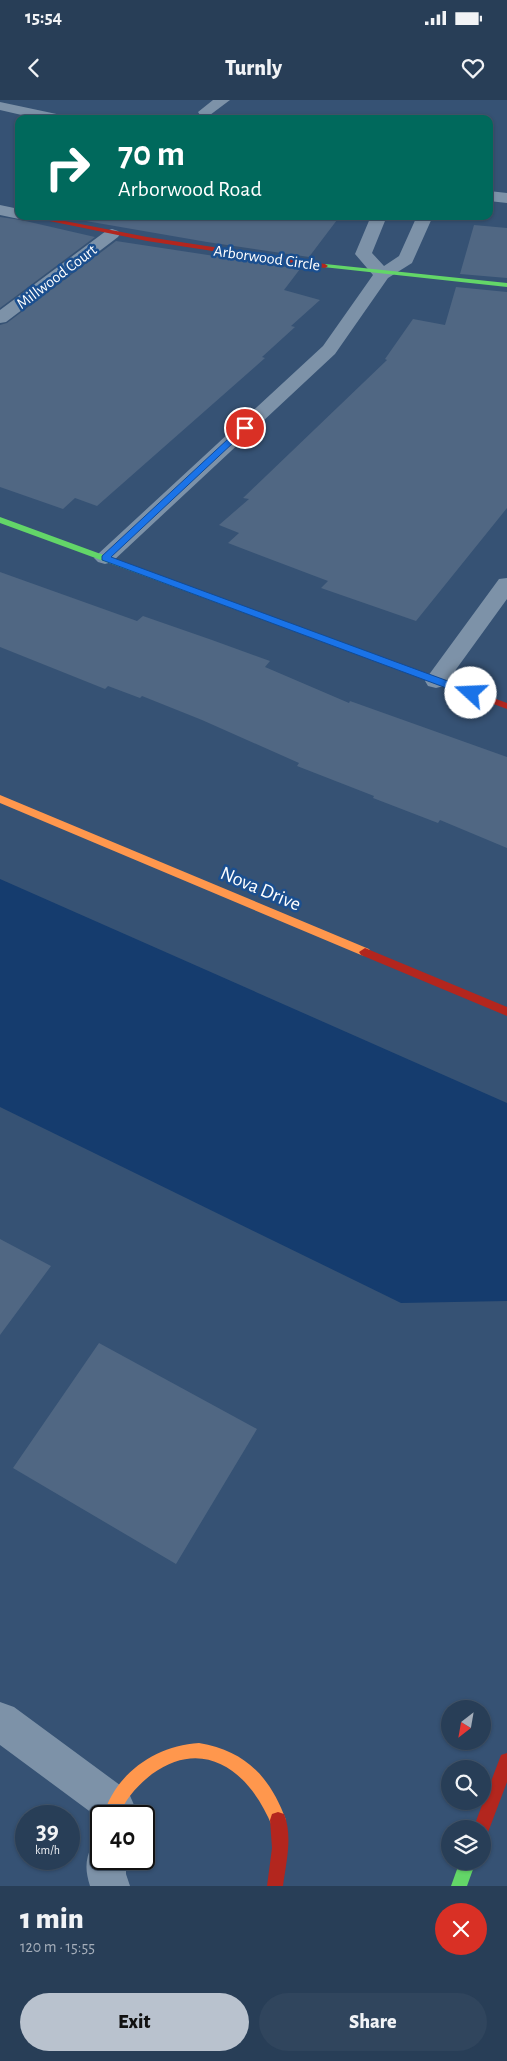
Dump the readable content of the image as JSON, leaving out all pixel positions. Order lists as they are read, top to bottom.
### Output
{
  "streets": {
    "street": ["Arborwood Circle", "Millwood Court", "Nova Drive"]
  },
  "crossings": [
    ["Arborwood Circle", "Millwood Court"]
  ],
  "north": "bottom left",
  "page": {
    "status": "15:54",
    "header": "Turnly",
    "turn": ["70 m", "Arborwood Road"],
    "speed": "39 km/h",
    "limit": "40",
    "heading": ["1 min", "120 m · 15:55"],
    "buttons": ["Exit", "Share"]
  }
}
